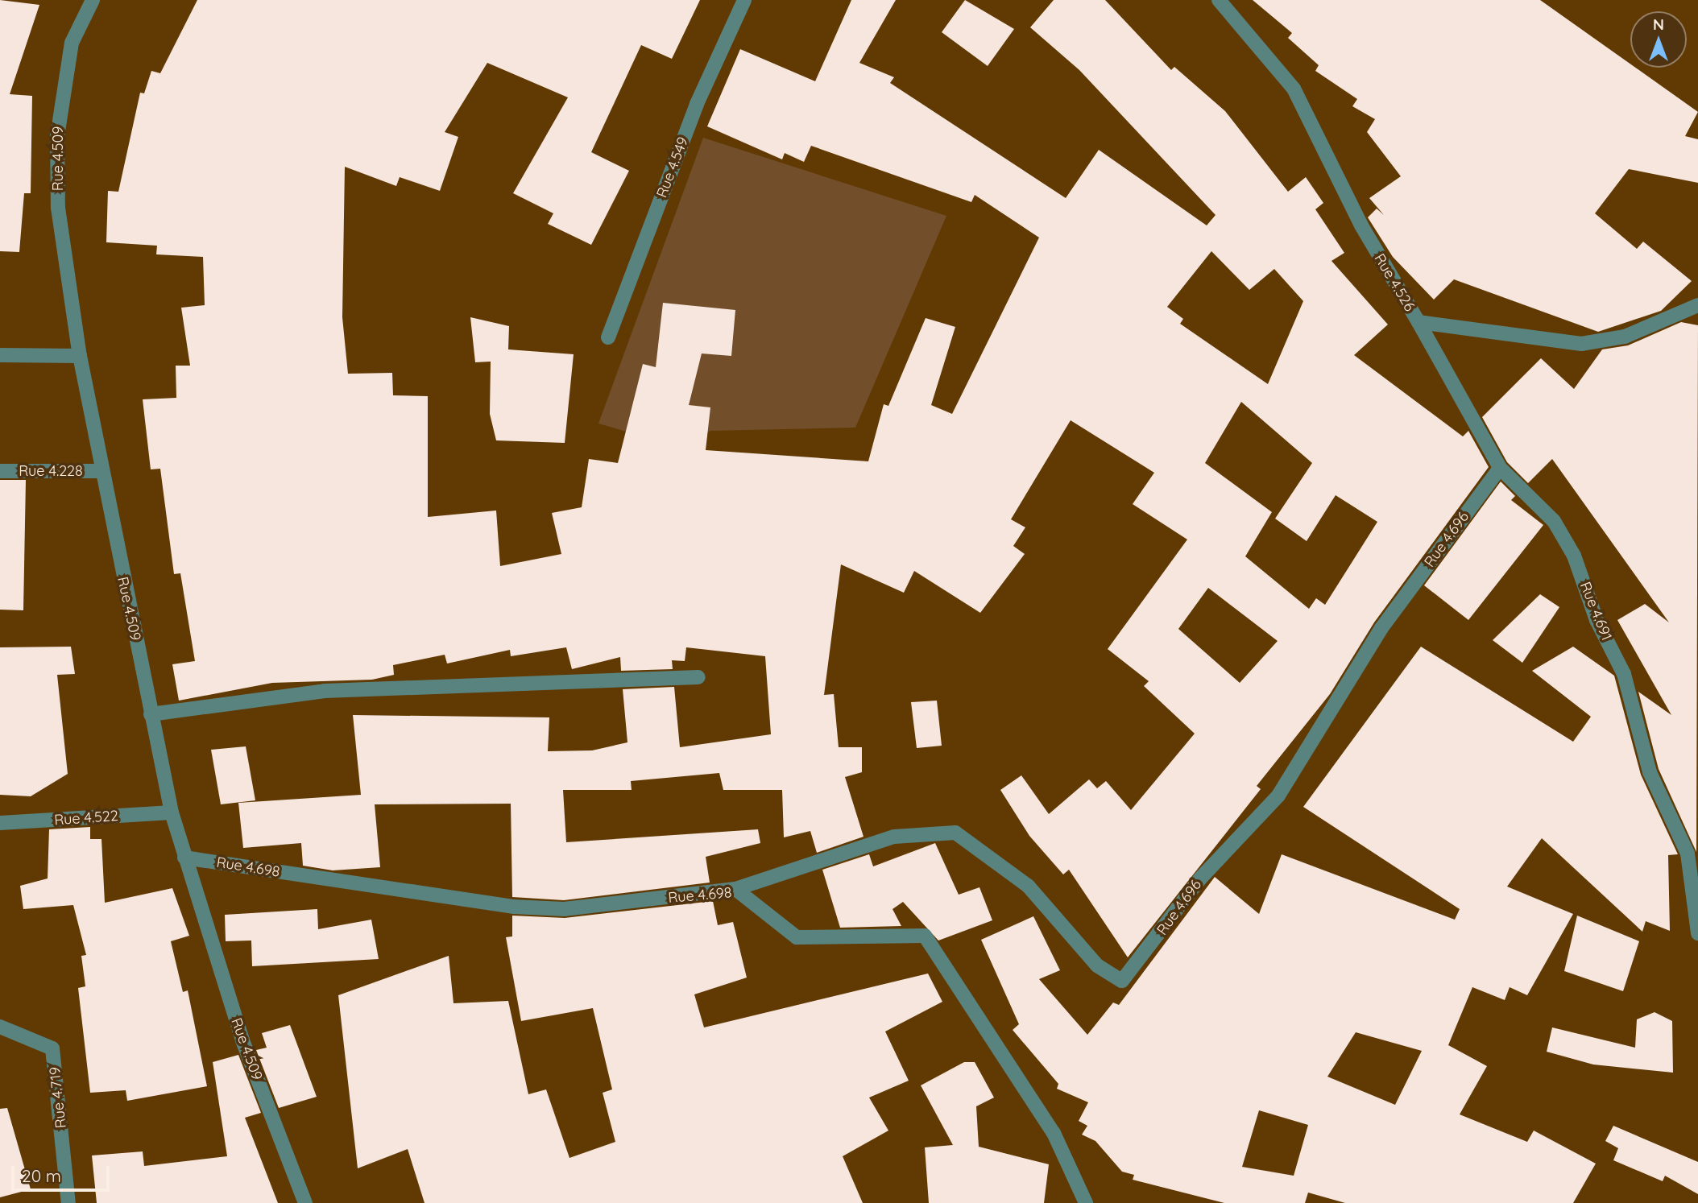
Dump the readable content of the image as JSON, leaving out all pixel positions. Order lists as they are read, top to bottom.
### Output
{
  "streets": {
    "street": [
      "Rue 4.509",
      "Rue 4.549",
      "Rue 4.526",
      "Rue 4.228",
      "Rue 4.696",
      "Rue 4.691",
      "Rue 4.522",
      "Rue 4.698",
      "Rue 4.719"
    ]
  },
  "crossings": [
    ["Rue 4.509", "Rue 4.228"],
    ["Rue 4.509", "Rue 4.522"],
    ["Rue 4.509", "Rue 4.698"],
    ["Rue 4.526", "Rue 4.691"],
    ["Rue 4.696", "Rue 4.691"],
    ["Rue 4.696", "Rue 4.698"]
  ],
  "scale_bar": "20 m",
  "north": "top"
}
